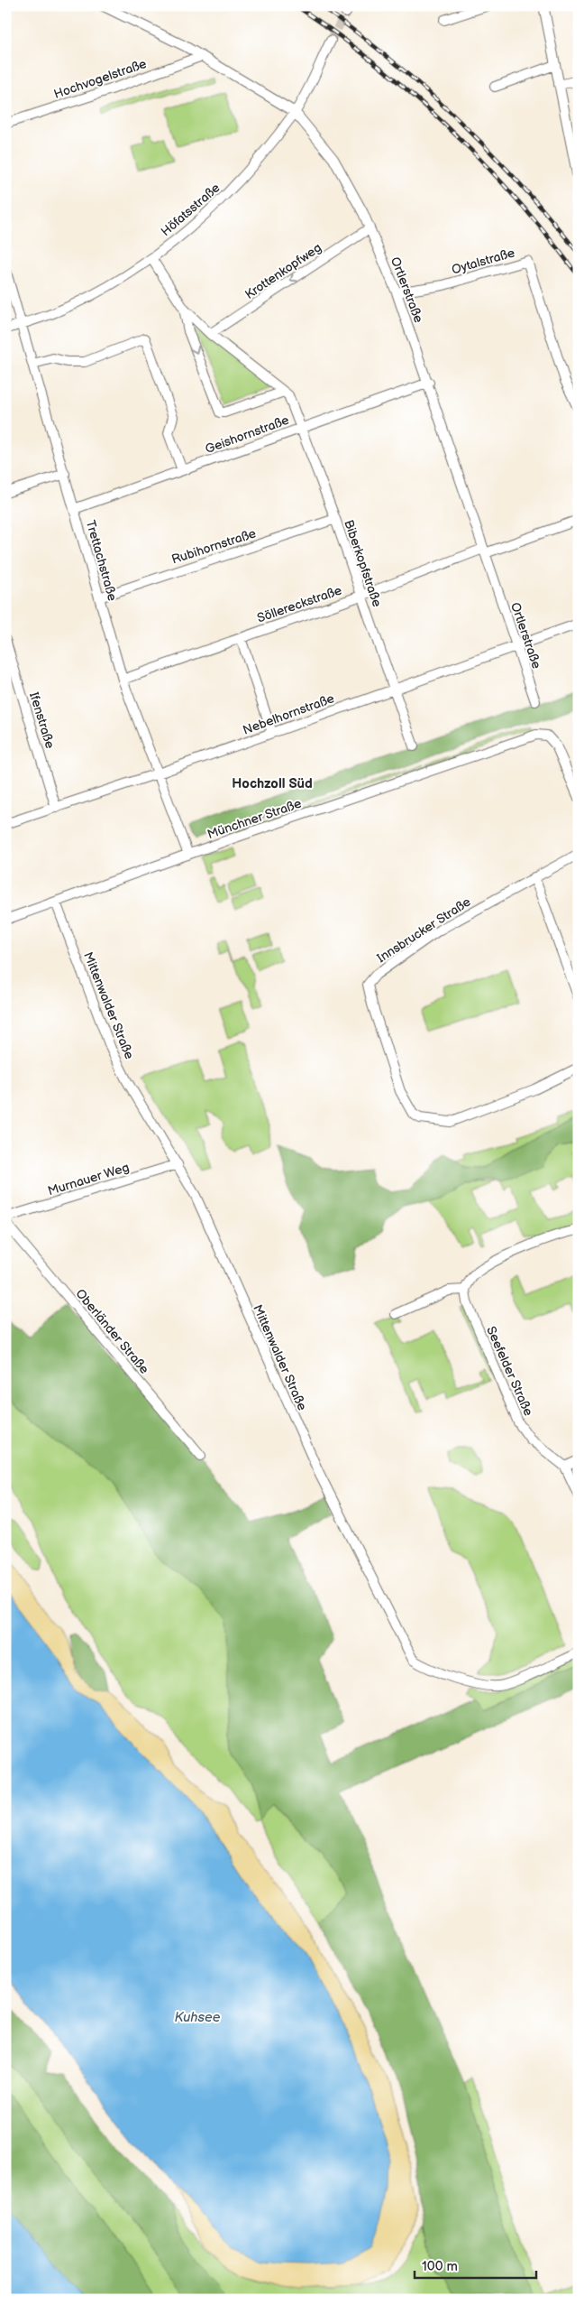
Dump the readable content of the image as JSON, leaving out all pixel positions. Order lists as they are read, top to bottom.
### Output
{
  "streets": {
    "street": [
      "Hochvogelstraße",
      "Höfatsstraße",
      "Oytalstraße",
      "Krottenkopfweg",
      "Ortlerstraße",
      "Geishornstraße",
      "Rubihornstraße",
      "Trettachstraße",
      "Biberkopfstraße",
      "Söllereckstraße",
      "Nebelhornstraße",
      "Ifenstraße",
      "Münchner Straße",
      "Innsbrucker Straße",
      "Mittenwalder Straße",
      "Murnauer Weg",
      "Oberländer Straße",
      "Seefelder Straße"
    ]
  },
  "crossings": [
    ["Hochvogelstraße", "Ortlerstraße"],
    ["Höfatsstraße", "Ortlerstraße"],
    ["Höfatsstraße", "Trettachstraße"],
    ["Höfatsstraße", "Biberkopfstraße"],
    ["Oytalstraße", "Ortlerstraße"],
    ["Krottenkopfweg", "Ortlerstraße"],
    ["Krottenkopfweg", "Biberkopfstraße"],
    ["Ortlerstraße", "Geishornstraße"],
    ["Ortlerstraße", "Söllereckstraße"],
    ["Ortlerstraße", "Nebelhornstraße"],
    ["Geishornstraße", "Trettachstraße"],
    ["Geishornstraße", "Biberkopfstraße"],
    ["Rubihornstraße", "Trettachstraße"],
    ["Rubihornstraße", "Biberkopfstraße"],
    ["Trettachstraße", "Söllereckstraße"],
    ["Trettachstraße", "Nebelhornstraße"],
    ["Trettachstraße", "Münchner Straße"],
    ["Biberkopfstraße", "Söllereckstraße"],
    ["Biberkopfstraße", "Nebelhornstraße"],
    ["Nebelhornstraße", "Ifenstraße"],
    ["Münchner Straße", "Mittenwalder Straße"],
    ["Mittenwalder Straße", "Murnauer Weg"]
  ],
  "one_way": ["Krottenkopfweg"],
  "districts": ["Hochzoll Süd"],
  "water": ["Kuhsee"],
  "scale_bar": "100 m"
}
